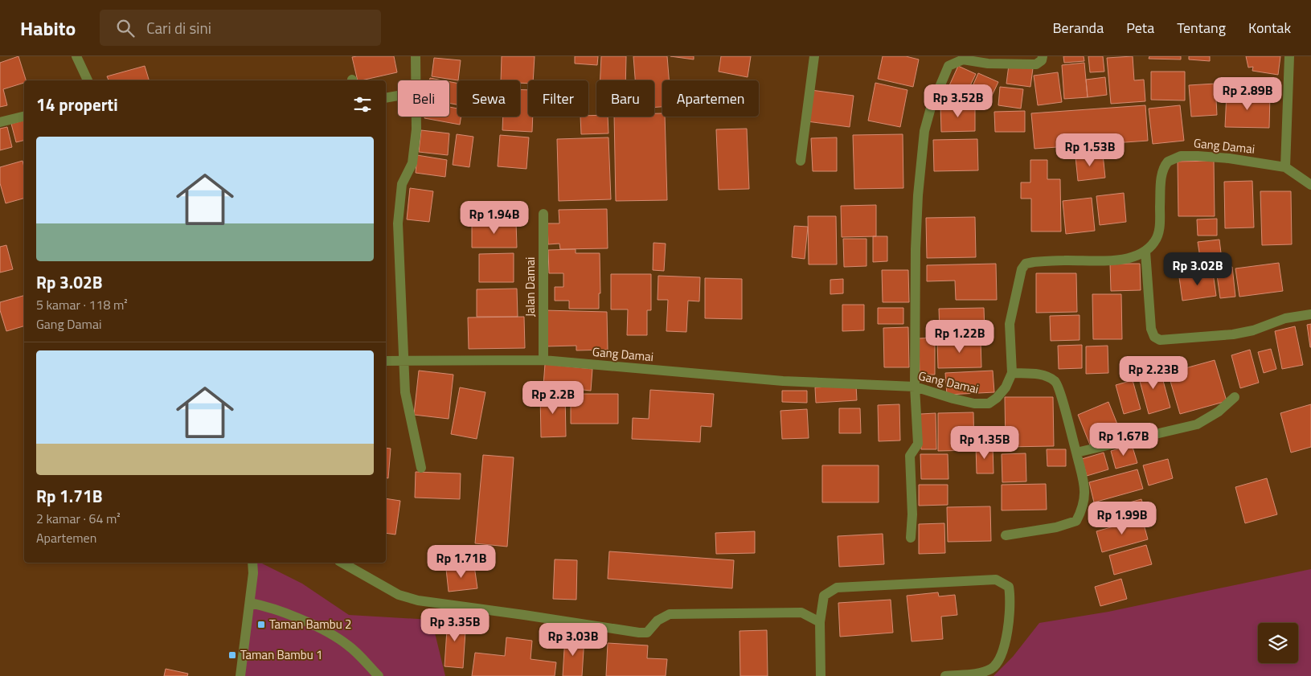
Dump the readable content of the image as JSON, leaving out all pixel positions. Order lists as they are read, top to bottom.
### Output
{
  "streets": {
    "street": ["Gang Damai", "Jalan Damai"]
  },
  "crossings": [
    ["Gang Damai", "Jalan Damai"]
  ],
  "places": {
    "transit": ["Taman Bambu 2", "Taman Bambu 1"]
  },
  "page": {
    "header": "Habito",
    "search": "Cari di sini",
    "nav": [
      "Beranda",
      "Peta",
      "Tentang",
      "Kontak"
    ],
    "price": [
      "Rp 2.89B",
      "Rp 3.52B",
      "Rp 1.53B",
      "Rp 1.94B",
      "Rp 3.02B",
      "Rp 1.22B",
      "Rp 2.23B",
      "Rp 2.2B",
      "Rp 1.67B",
      "Rp 1.35B",
      "Rp 1.99B",
      "Rp 1.71B",
      "Rp 3.35B",
      "Rp 3.03B"
    ],
    "chip": [
      "Beli",
      "Sewa",
      "Filter",
      "Baru",
      "Apartemen"
    ],
    "heading": "14 properti",
    "list": [
      {
        "name": "Rp 3.02B",
        "note": "5 kamar · 118 m² · Gang Damai"
      },
      {
        "name": "Rp 1.71B",
        "note": "2 kamar · 64 m² · Apartemen"
      }
    ]
  }
}
